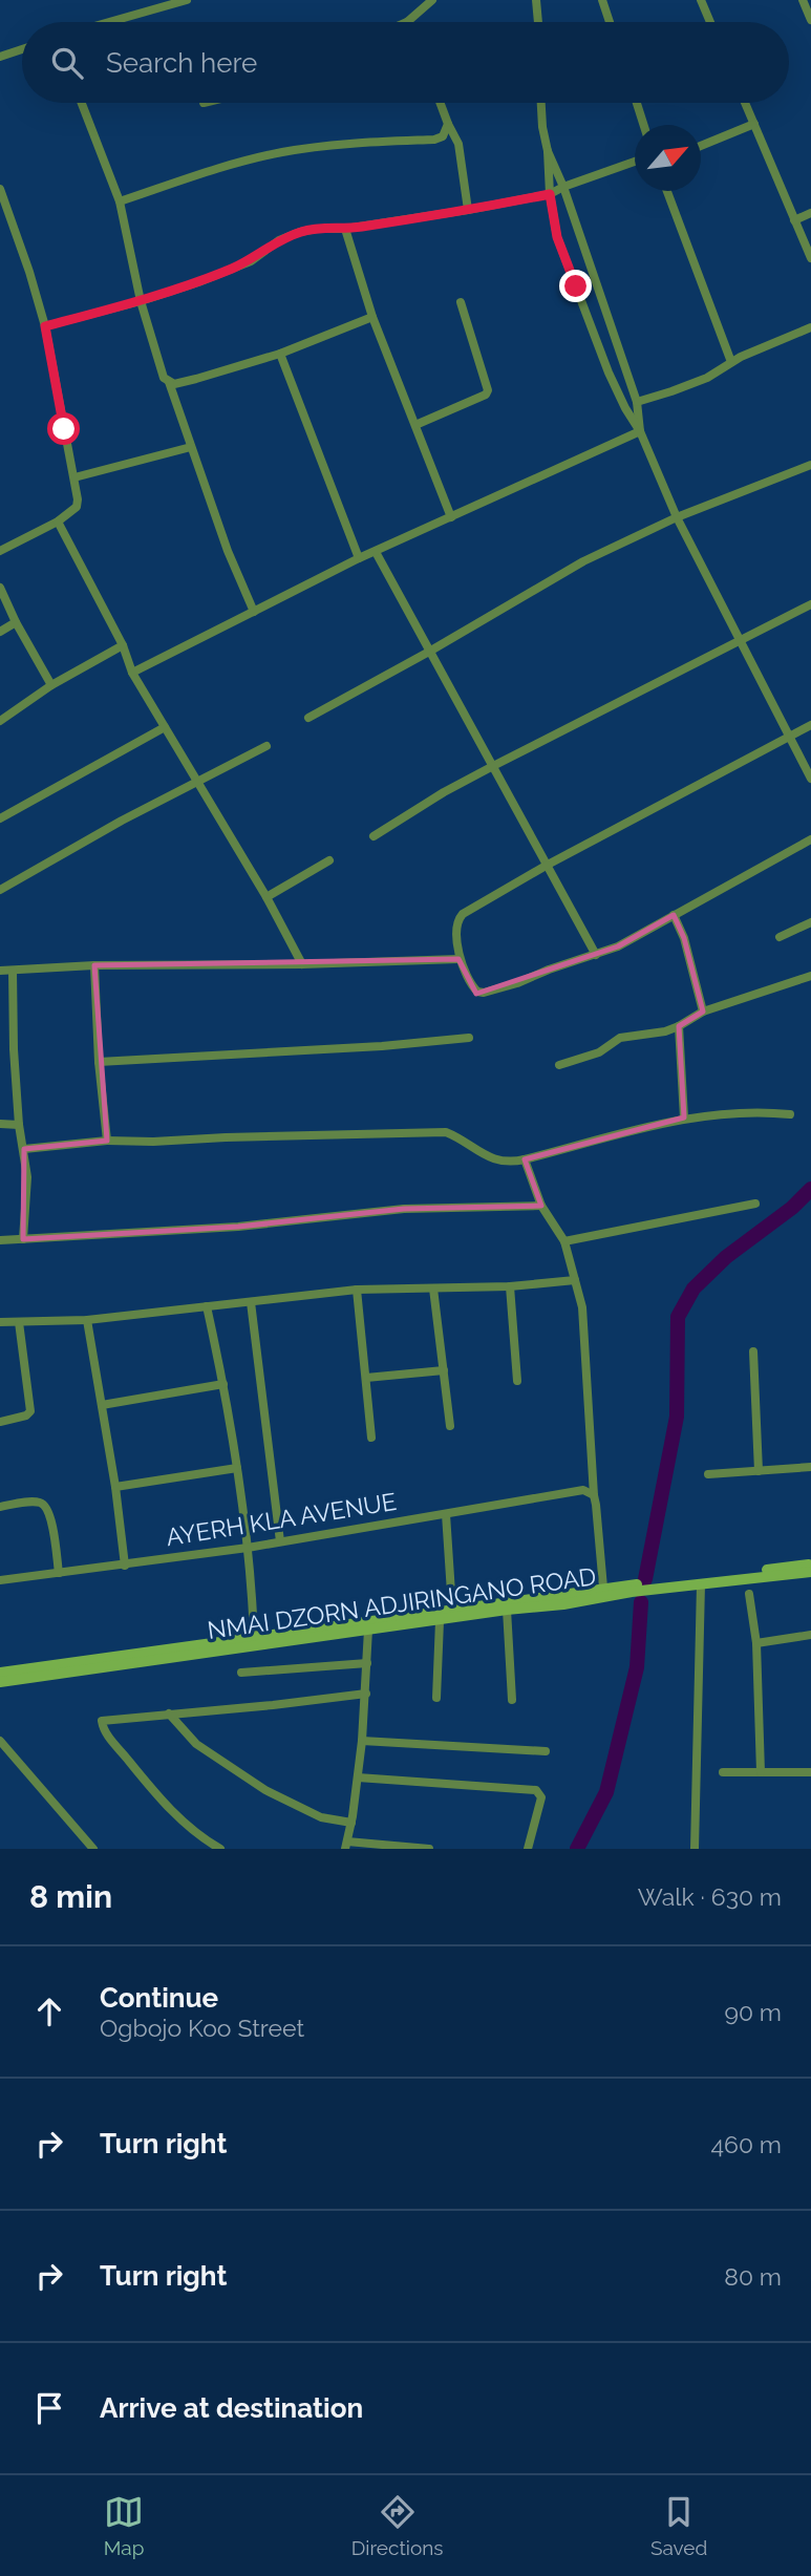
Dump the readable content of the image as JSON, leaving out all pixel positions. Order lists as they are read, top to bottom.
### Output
{
  "streets": {
    "main road": ["NMAI DZORN ADJIRINGANO ROAD"],
    "street": ["AYERH KLA AVENUE"]
  },
  "north": "top right",
  "page": {
    "search": "Search here",
    "heading": ["8 min", "Walk · 630 m"],
    "list": [
      ["Continue", "Ogbojo Koo Street", "90 m"],
      ["Turn right", "460 m"],
      ["Turn right", "80 m"],
      "Arrive at destination"
    ],
    "nav": ["Map", "Directions", "Saved"]
  }
}
